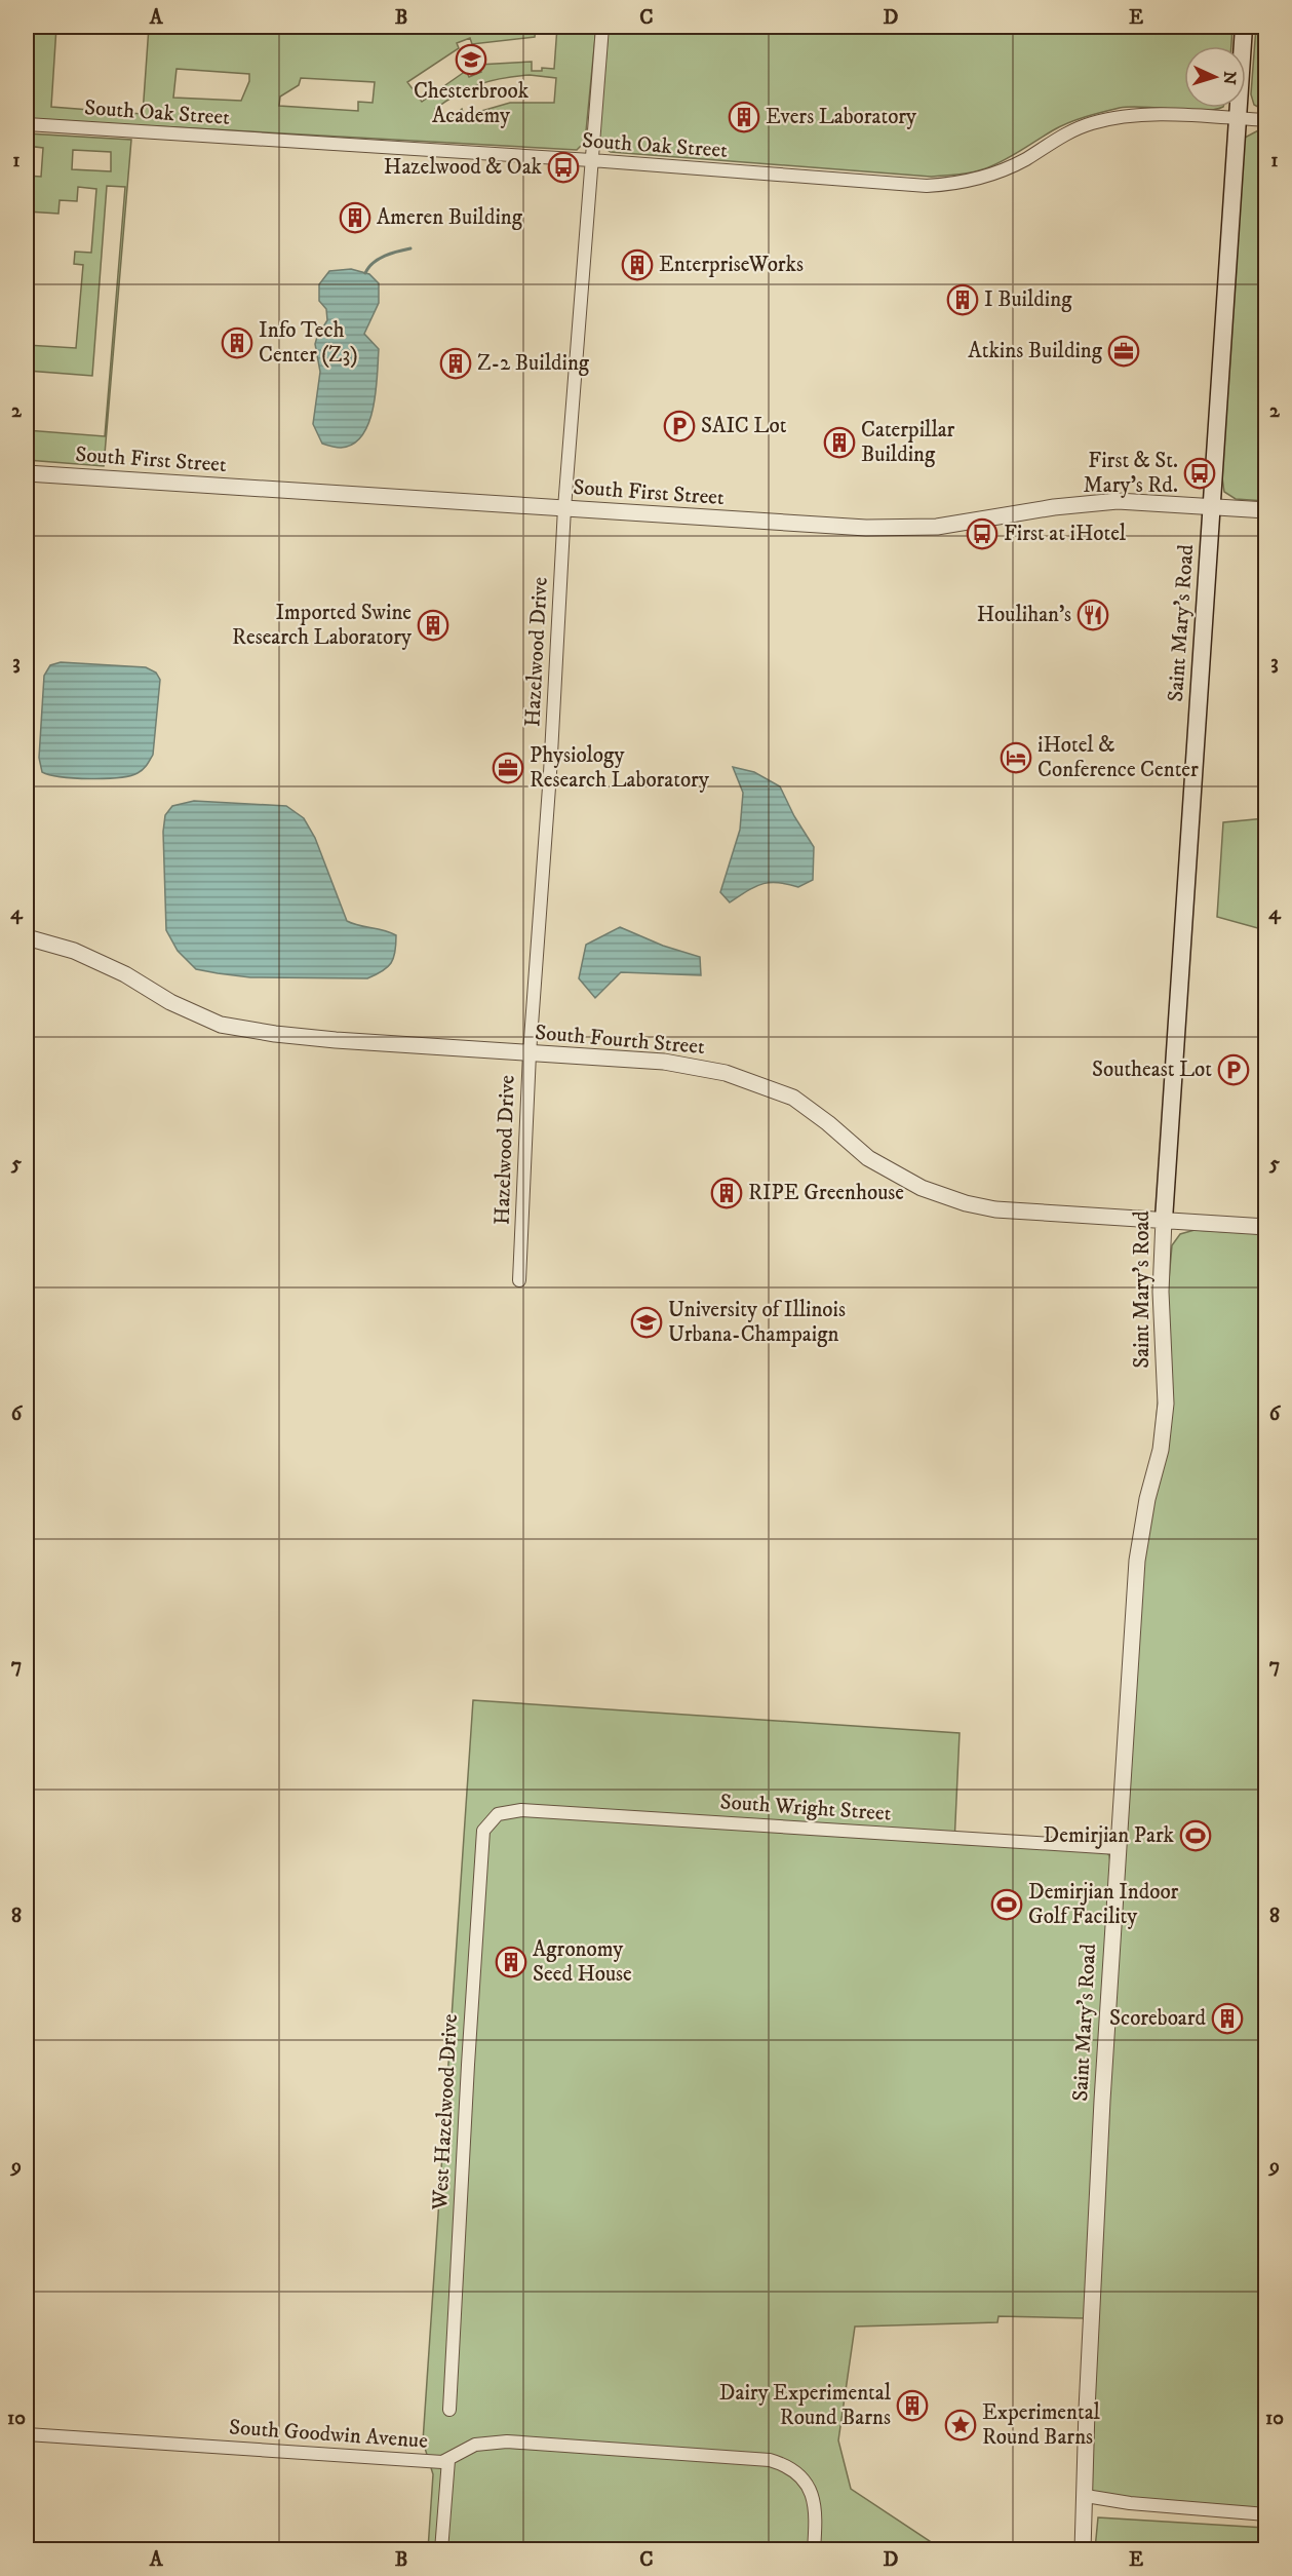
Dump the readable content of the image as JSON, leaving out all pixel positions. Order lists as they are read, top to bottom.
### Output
{
  "streets": {
    "main road": ["Saint Mary's Road"],
    "street": [
      "South Oak Street",
      "South First Street",
      "Hazelwood Drive",
      "South Fourth Street",
      "South Wright Street",
      "West Hazelwood Drive",
      "South Goodwin Avenue"
    ]
  },
  "crossings": [
    ["South Oak Street", "Saint Mary's Road"],
    ["South Oak Street", "Hazelwood Drive"],
    ["South First Street", "Saint Mary's Road"],
    ["South First Street", "Hazelwood Drive"],
    ["Saint Mary's Road", "South Fourth Street"],
    ["Saint Mary's Road", "South Wright Street"],
    ["Hazelwood Drive", "South Fourth Street"],
    ["South Wright Street", "West Hazelwood Drive"]
  ],
  "places": {
    "school or university": ["Chesterbrook Academy", "University of Illinois Urbana-Champaign"],
    "building": [
      "Evers Laboratory",
      "Ameren Building",
      "EnterpriseWorks",
      "I Building",
      "Info Tech Center (Z3)",
      "Z-2 Building",
      "Caterpillar Building",
      "Imported Swine Research Laboratory",
      "RIPE Greenhouse",
      "Agronomy Seed House",
      "Scoreboard",
      "Dairy Experimental Round Barns"
    ],
    "bus stop": ["Hazelwood & Oak", "First & St. Mary's Rd.", "First at iHotel"],
    "office": ["Atkins Building", "Physiology Research Laboratory"],
    "parking": ["SAIC Lot", "Southeast Lot"],
    "restaurant": ["Houlihan's"],
    "hotel": ["iHotel & Conference Center"],
    "sports": ["Demirjian Park", "Demirjian Indoor Golf Facility"],
    "place": ["Experimental Round Barns"]
  },
  "north": "right",
  "grid": {
    "columns": [
      "A",
      "B",
      "C",
      "D",
      "E"
    ],
    "rows": [
      "1",
      "2",
      "3",
      "4",
      "5",
      "6",
      "7",
      "8",
      "9",
      "10"
    ]
  }
}
